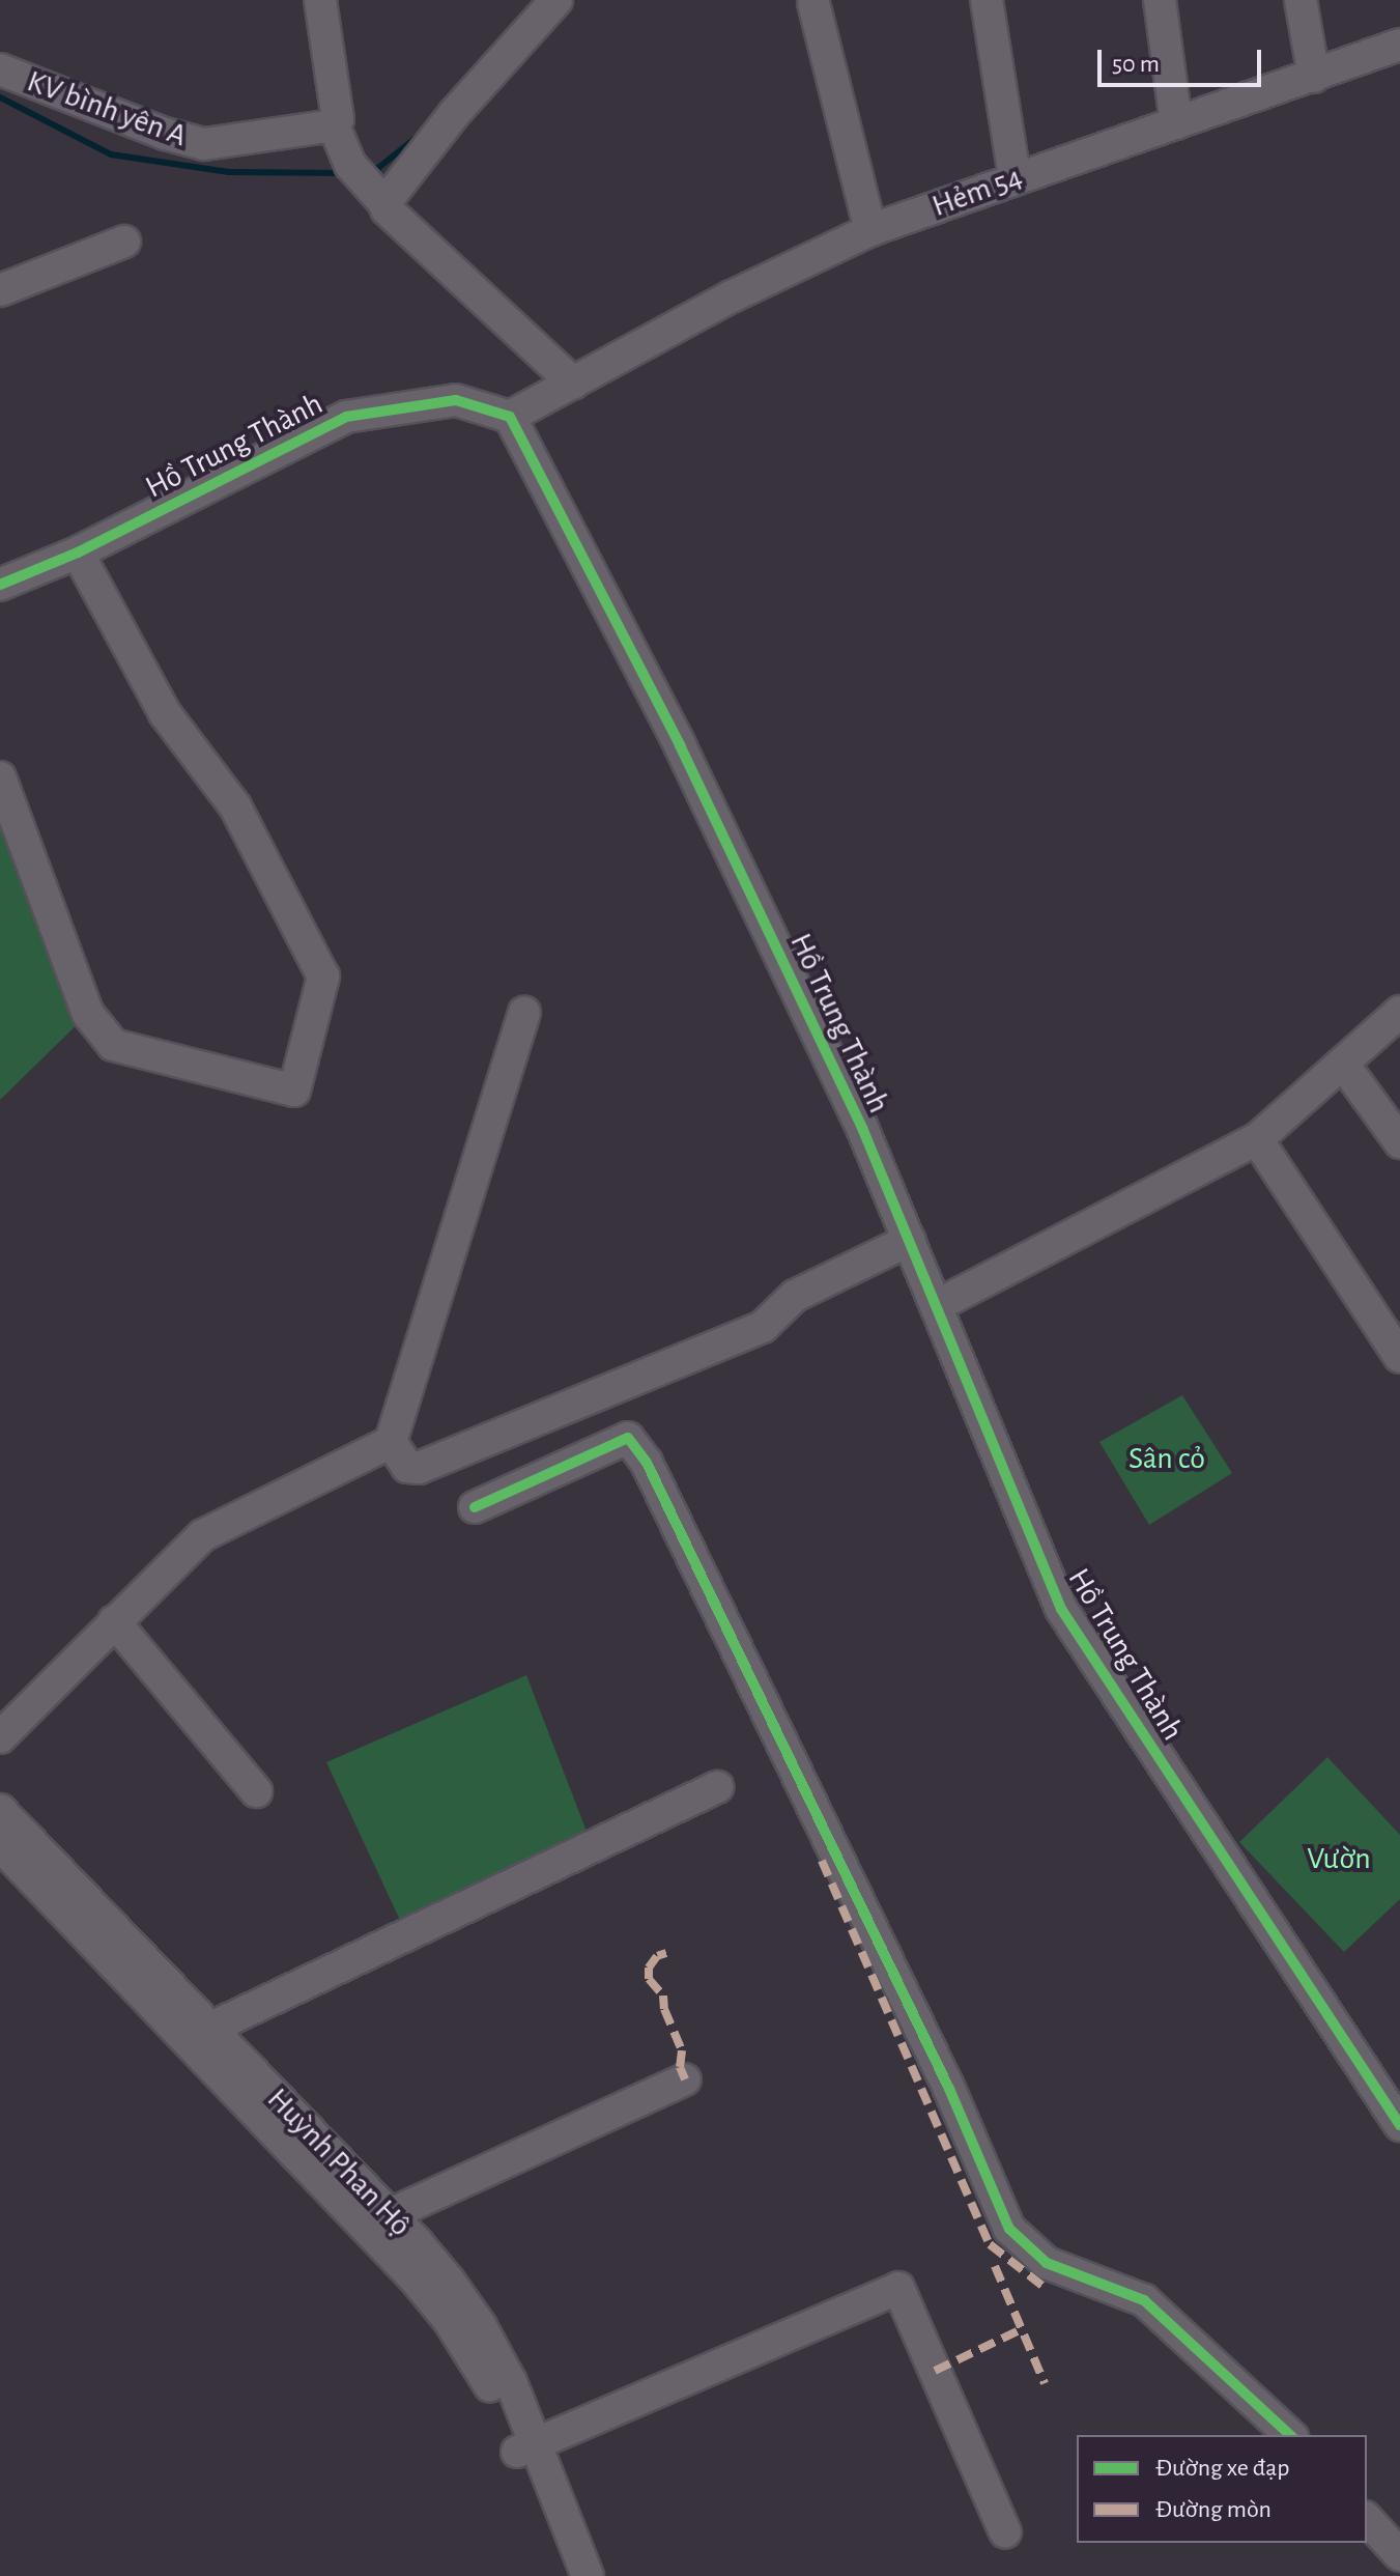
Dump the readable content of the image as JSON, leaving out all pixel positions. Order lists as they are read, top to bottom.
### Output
{
  "streets": {
    "street": [
      "KV bình yên A",
      "Hẻm 54",
      "Hồ Trung Thành",
      "Huỳnh Phan Hộ"
    ]
  },
  "crossings": [
    ["Hẻm 54", "Hồ Trung Thành"]
  ],
  "parks": ["Sân cỏ", "Vườn"],
  "legend": ["Đường xe đạp", "Đường mòn"],
  "scale_bar": "50 m"
}
